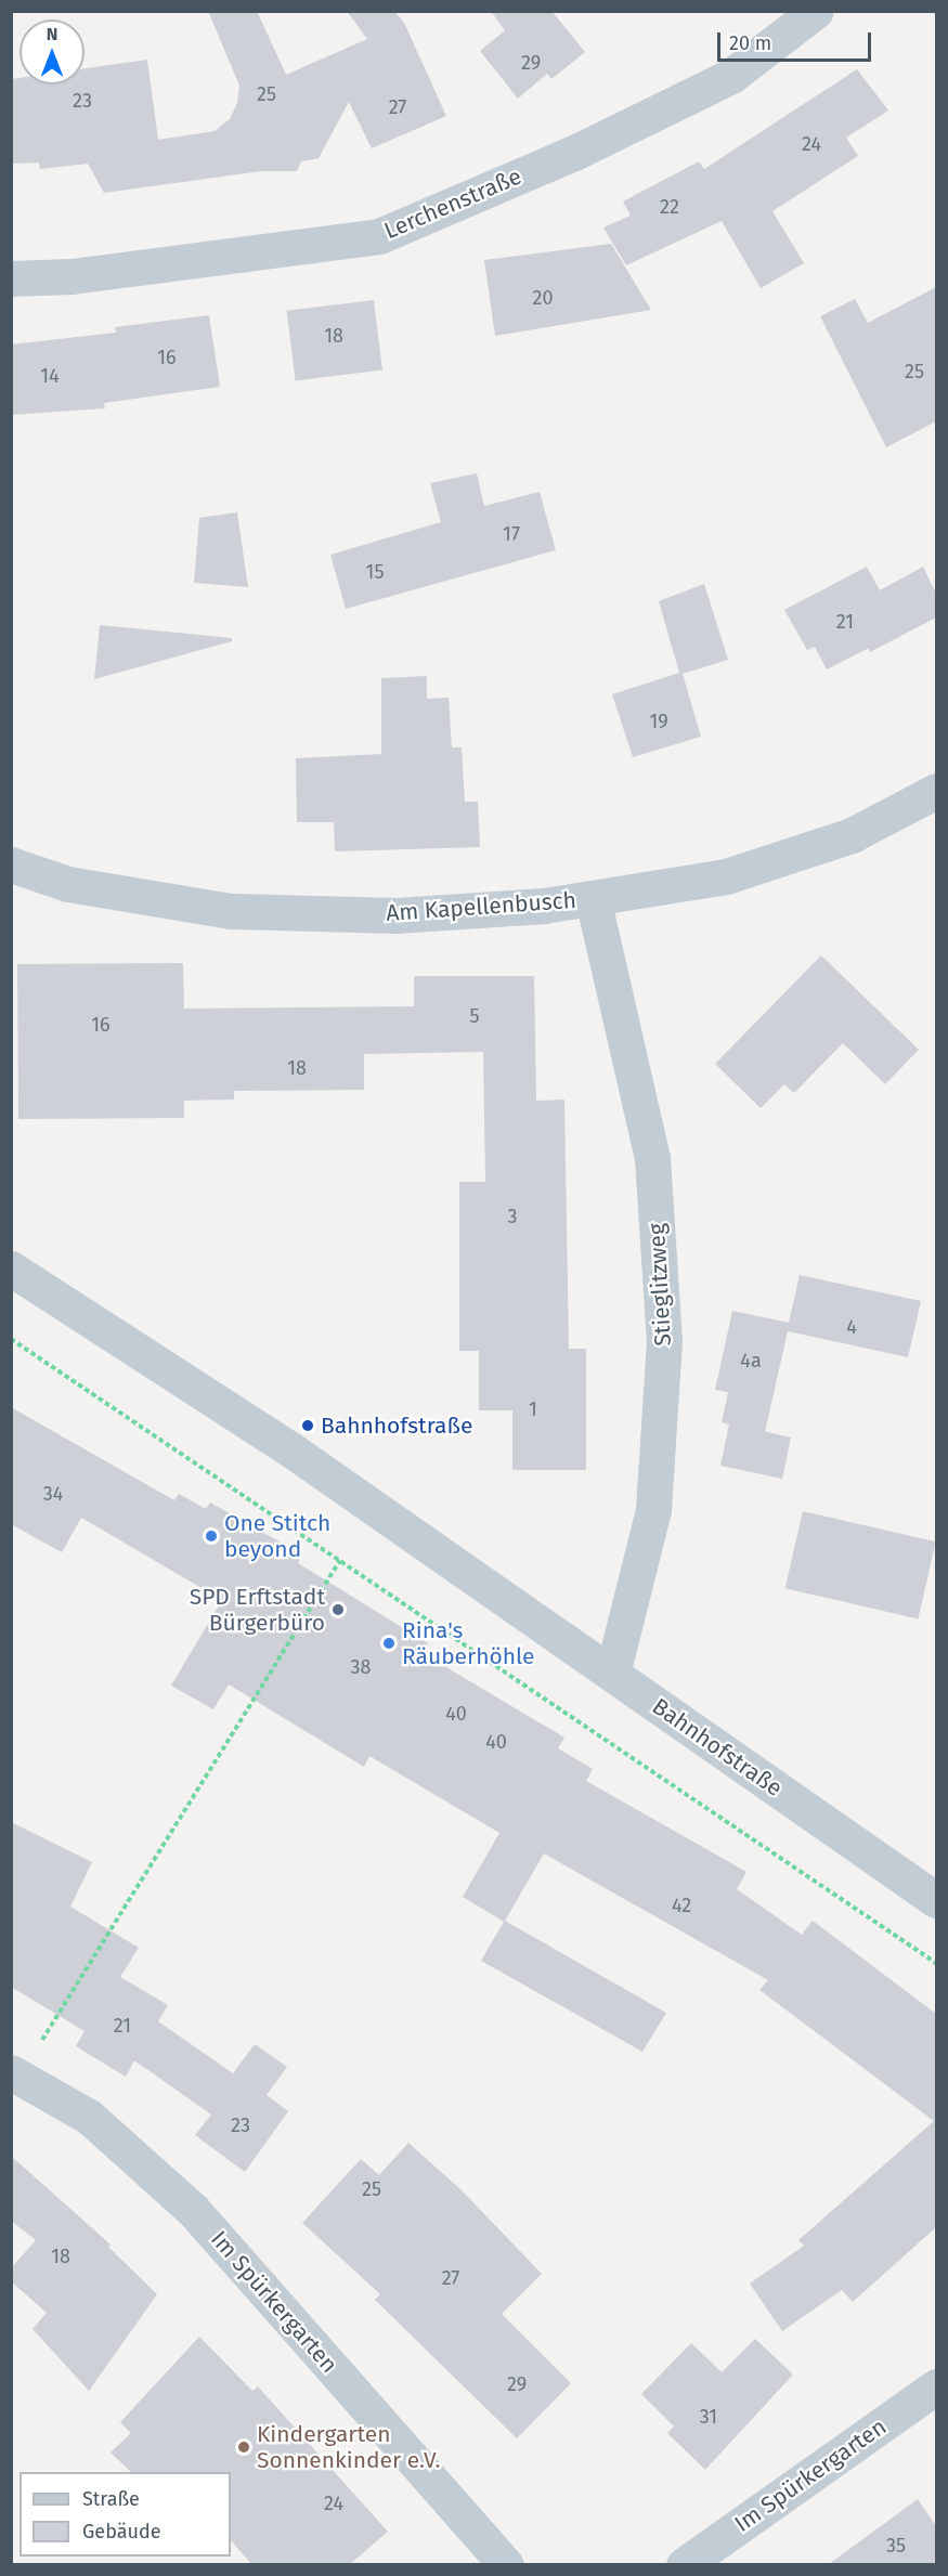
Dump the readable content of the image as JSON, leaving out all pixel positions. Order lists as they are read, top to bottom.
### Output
{
  "streets": {
    "street": [
      "Lerchenstraße",
      "Am Kapellenbusch",
      "Stieglitzweg",
      "Bahnhofstraße",
      "Im Spürkergarten"
    ]
  },
  "crossings": [
    ["Am Kapellenbusch", "Stieglitzweg"],
    ["Stieglitzweg", "Bahnhofstraße"]
  ],
  "places": [
    "Bahnhofstraße",
    "One Stitch beyond",
    "SPD Erftstadt Bürgerbüro",
    "Rina's Räuberhöhle",
    "Kindergarten Sonnenkinder e.V."
  ],
  "house_numbers": [
    "29",
    "25",
    "23",
    "27",
    "24",
    "22",
    "20",
    "18",
    "16",
    "25",
    "14",
    "17",
    "15",
    "21",
    "19",
    "5",
    "16",
    "18",
    "3",
    "4",
    "4a",
    "1",
    "34",
    "38",
    "40",
    "40",
    "42",
    "21",
    "23",
    "25",
    "18",
    "27",
    "29",
    "31",
    "24",
    "35"
  ],
  "legend": ["Straße", "Gebäude"],
  "scale_bar": "20 m",
  "north": "top"
}
